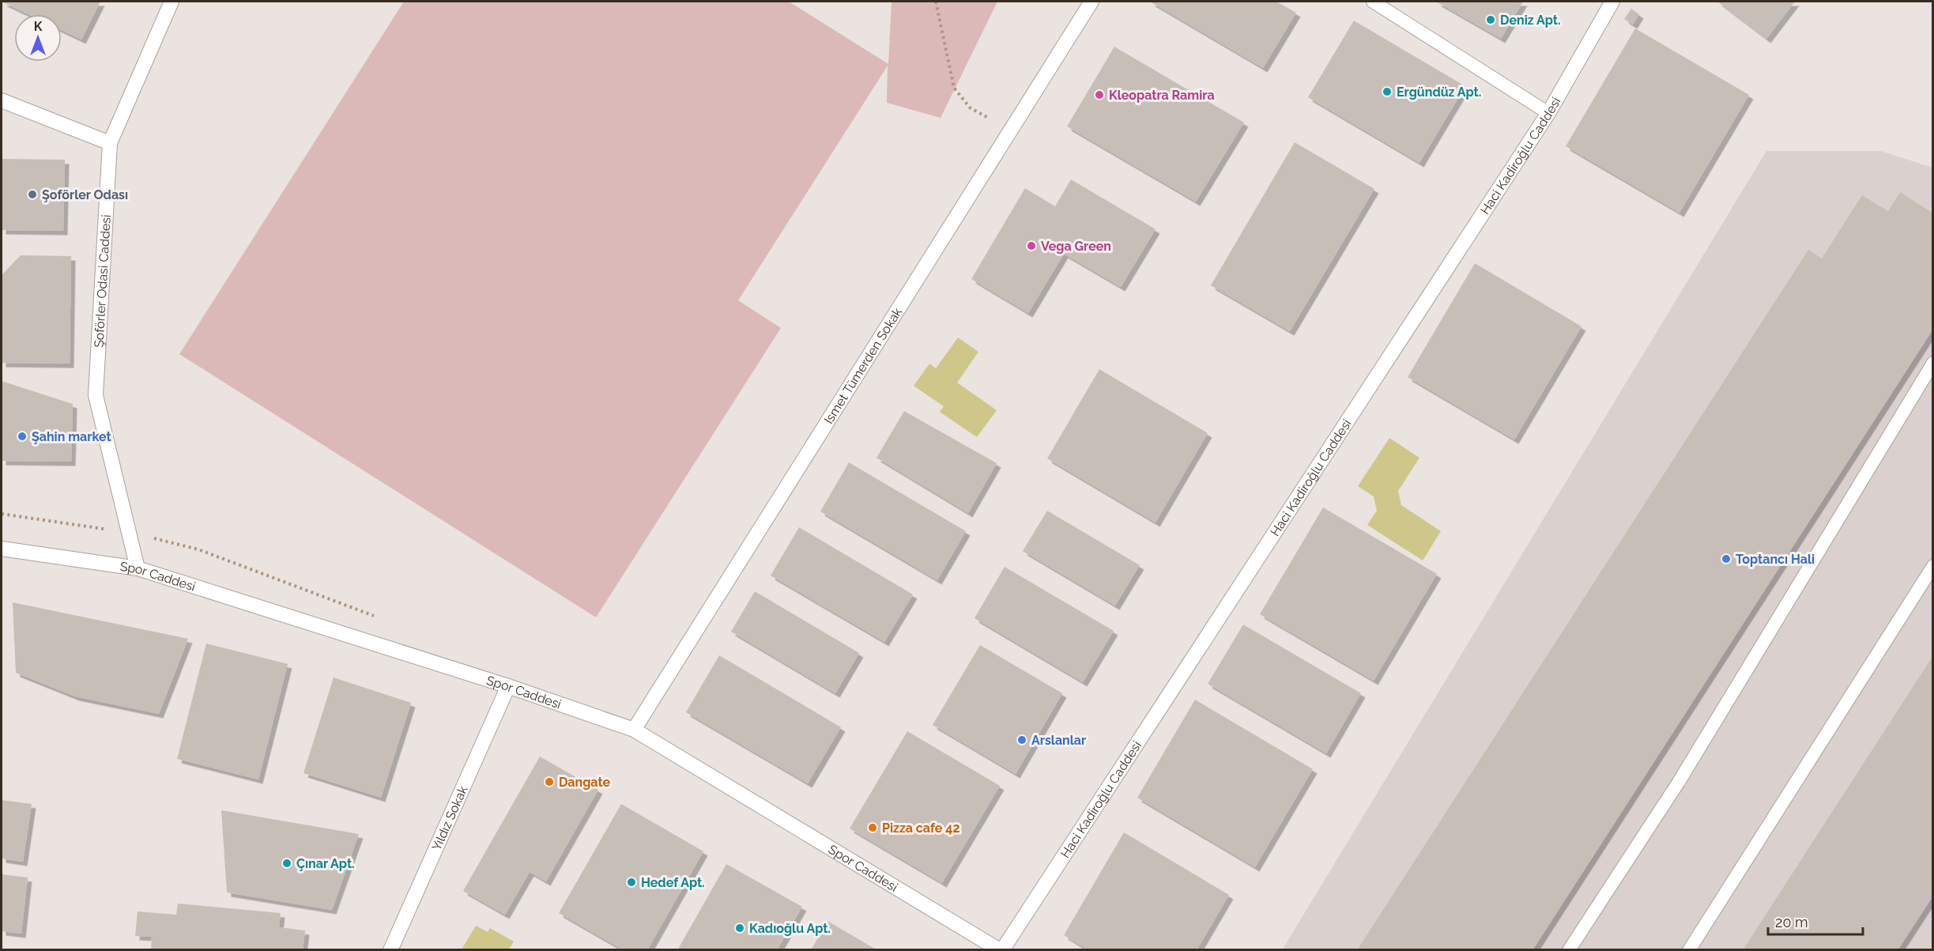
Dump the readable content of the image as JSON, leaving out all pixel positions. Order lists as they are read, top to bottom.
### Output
{
  "streets": {
    "street": [
      "Haci Kadiroğlu Caddesi",
      "Şoförler Odasi Caddesi",
      "Ismet Tümerden Sokak",
      "Spor Caddesi",
      "Yıldız Sokak"
    ]
  },
  "crossings": [
    ["Haci Kadiroğlu Caddesi", "Spor Caddesi"],
    ["Şoförler Odasi Caddesi", "Spor Caddesi"],
    ["Ismet Tümerden Sokak", "Spor Caddesi"],
    ["Spor Caddesi", "Yıldız Sokak"]
  ],
  "places": [
    "Deniz Apt.",
    "Ergündüz Apt.",
    "Kleopatra Ramira",
    "Şoförler Odası",
    "Vega Green",
    "Şahin market",
    "Toptancı Hali",
    "Arslanlar",
    "Dangate",
    "Pizza cafe 42",
    "Çınar Apt.",
    "Hedef Apt.",
    "Kadıoğlu Apt."
  ],
  "scale_bar": "20 m",
  "north": "top"
}
